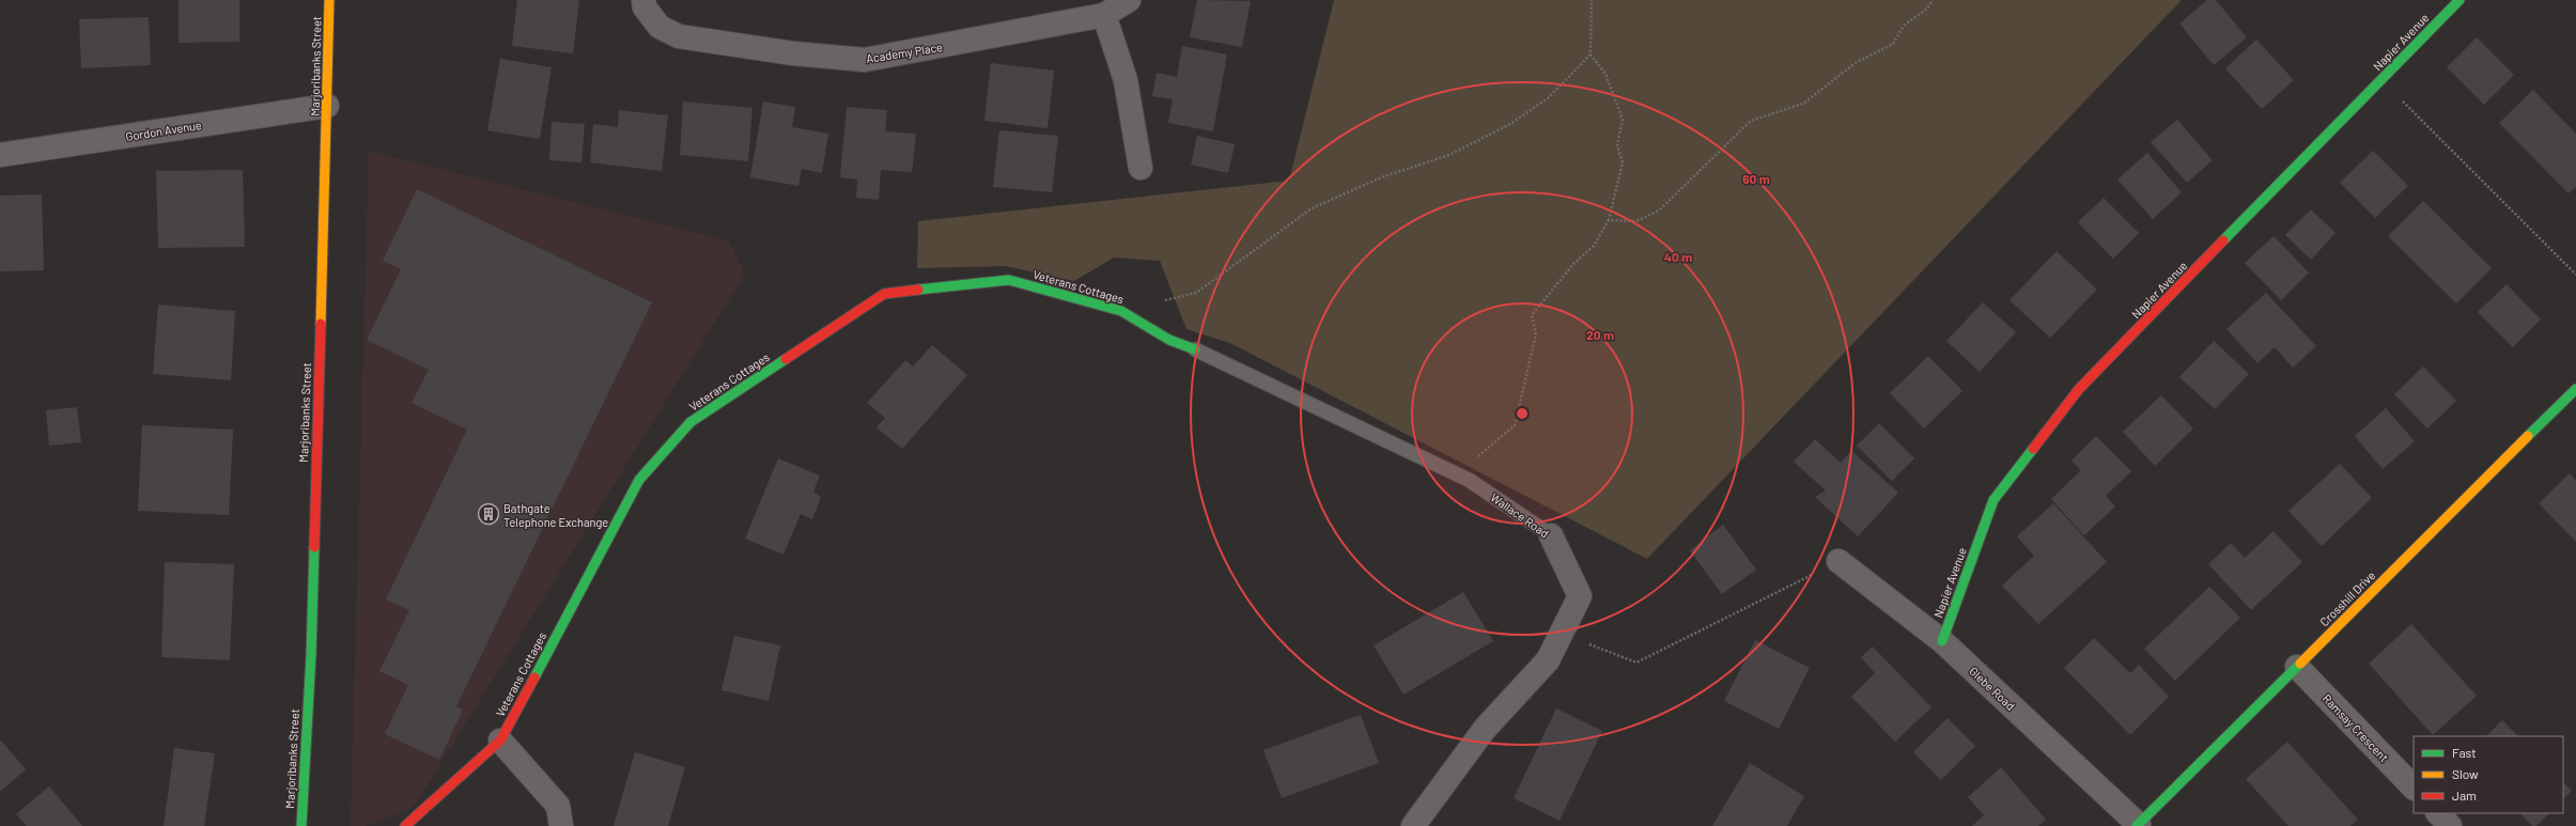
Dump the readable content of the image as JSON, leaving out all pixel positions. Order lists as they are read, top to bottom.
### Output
{
  "streets": {
    "street": [
      "Napier Avenue",
      "Academy Place",
      "Marjoribanks Street",
      "Gordon Avenue",
      "Veterans Cottages",
      "Wallace Road",
      "Crosshill Drive",
      "Glebe Road",
      "Ramsay Crescent"
    ]
  },
  "crossings": [
    ["Napier Avenue", "Glebe Road"],
    ["Marjoribanks Street", "Gordon Avenue"],
    ["Veterans Cottages", "Wallace Road"],
    ["Crosshill Drive", "Glebe Road"],
    ["Crosshill Drive", "Ramsay Crescent"]
  ],
  "places": {
    "building": ["Bathgate Telephone Exchange"]
  },
  "legend": ["Fast", "Slow", "Jam"],
  "rings": ["60 m", "40 m", "20 m"]
}
